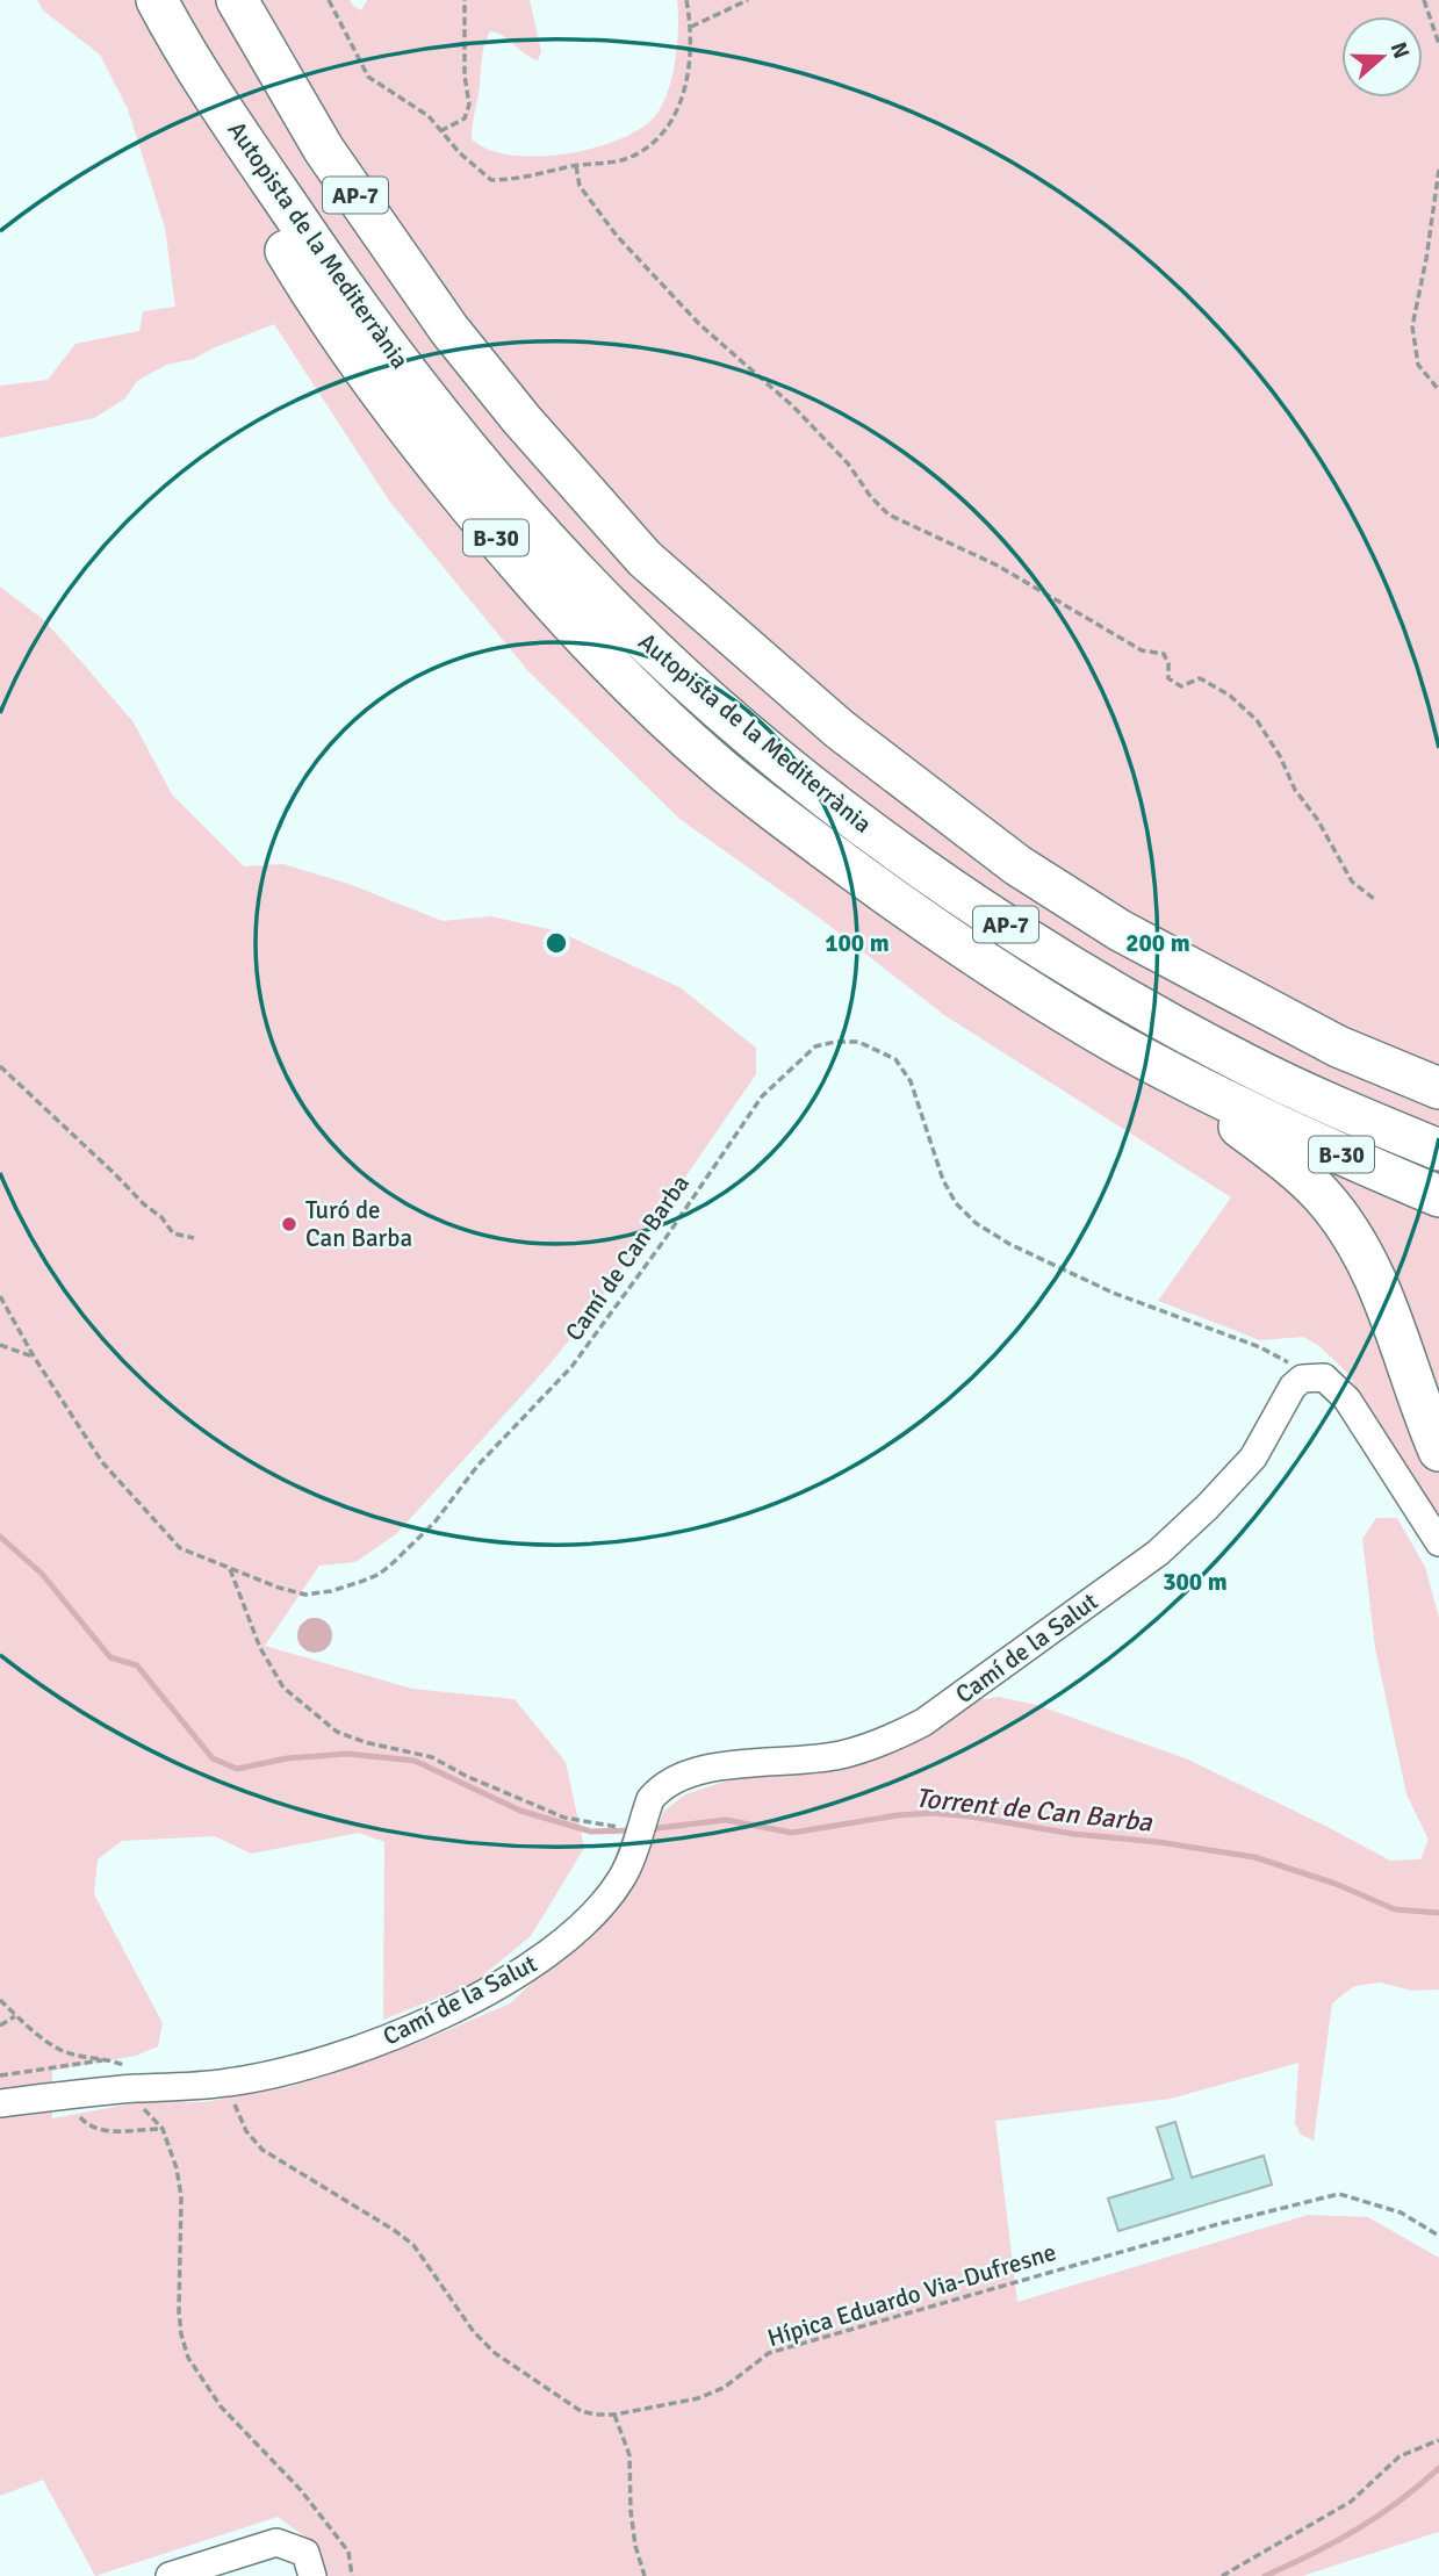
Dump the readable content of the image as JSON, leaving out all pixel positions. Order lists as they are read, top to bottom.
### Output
{
  "streets": {
    "highway": ["AP-7", "Autopista de la Mediterrània", "B-30"],
    "street": ["Camí de la Salut"],
    "path": ["Camí de Can Barba", "Hípica Eduardo Via-Dufresne"]
  },
  "crossings": [
    ["Autopista de la Mediterrània", "B-30"],
    ["Camí de Can Barba", "Camí de la Salut"],
    ["Camí de la Salut", "Hípica Eduardo Via-Dufresne"]
  ],
  "water": ["Torrent de Can Barba"],
  "places": ["Turó de Can Barba"],
  "north": "right",
  "rings": ["100 m", "200 m", "300 m"]
}
